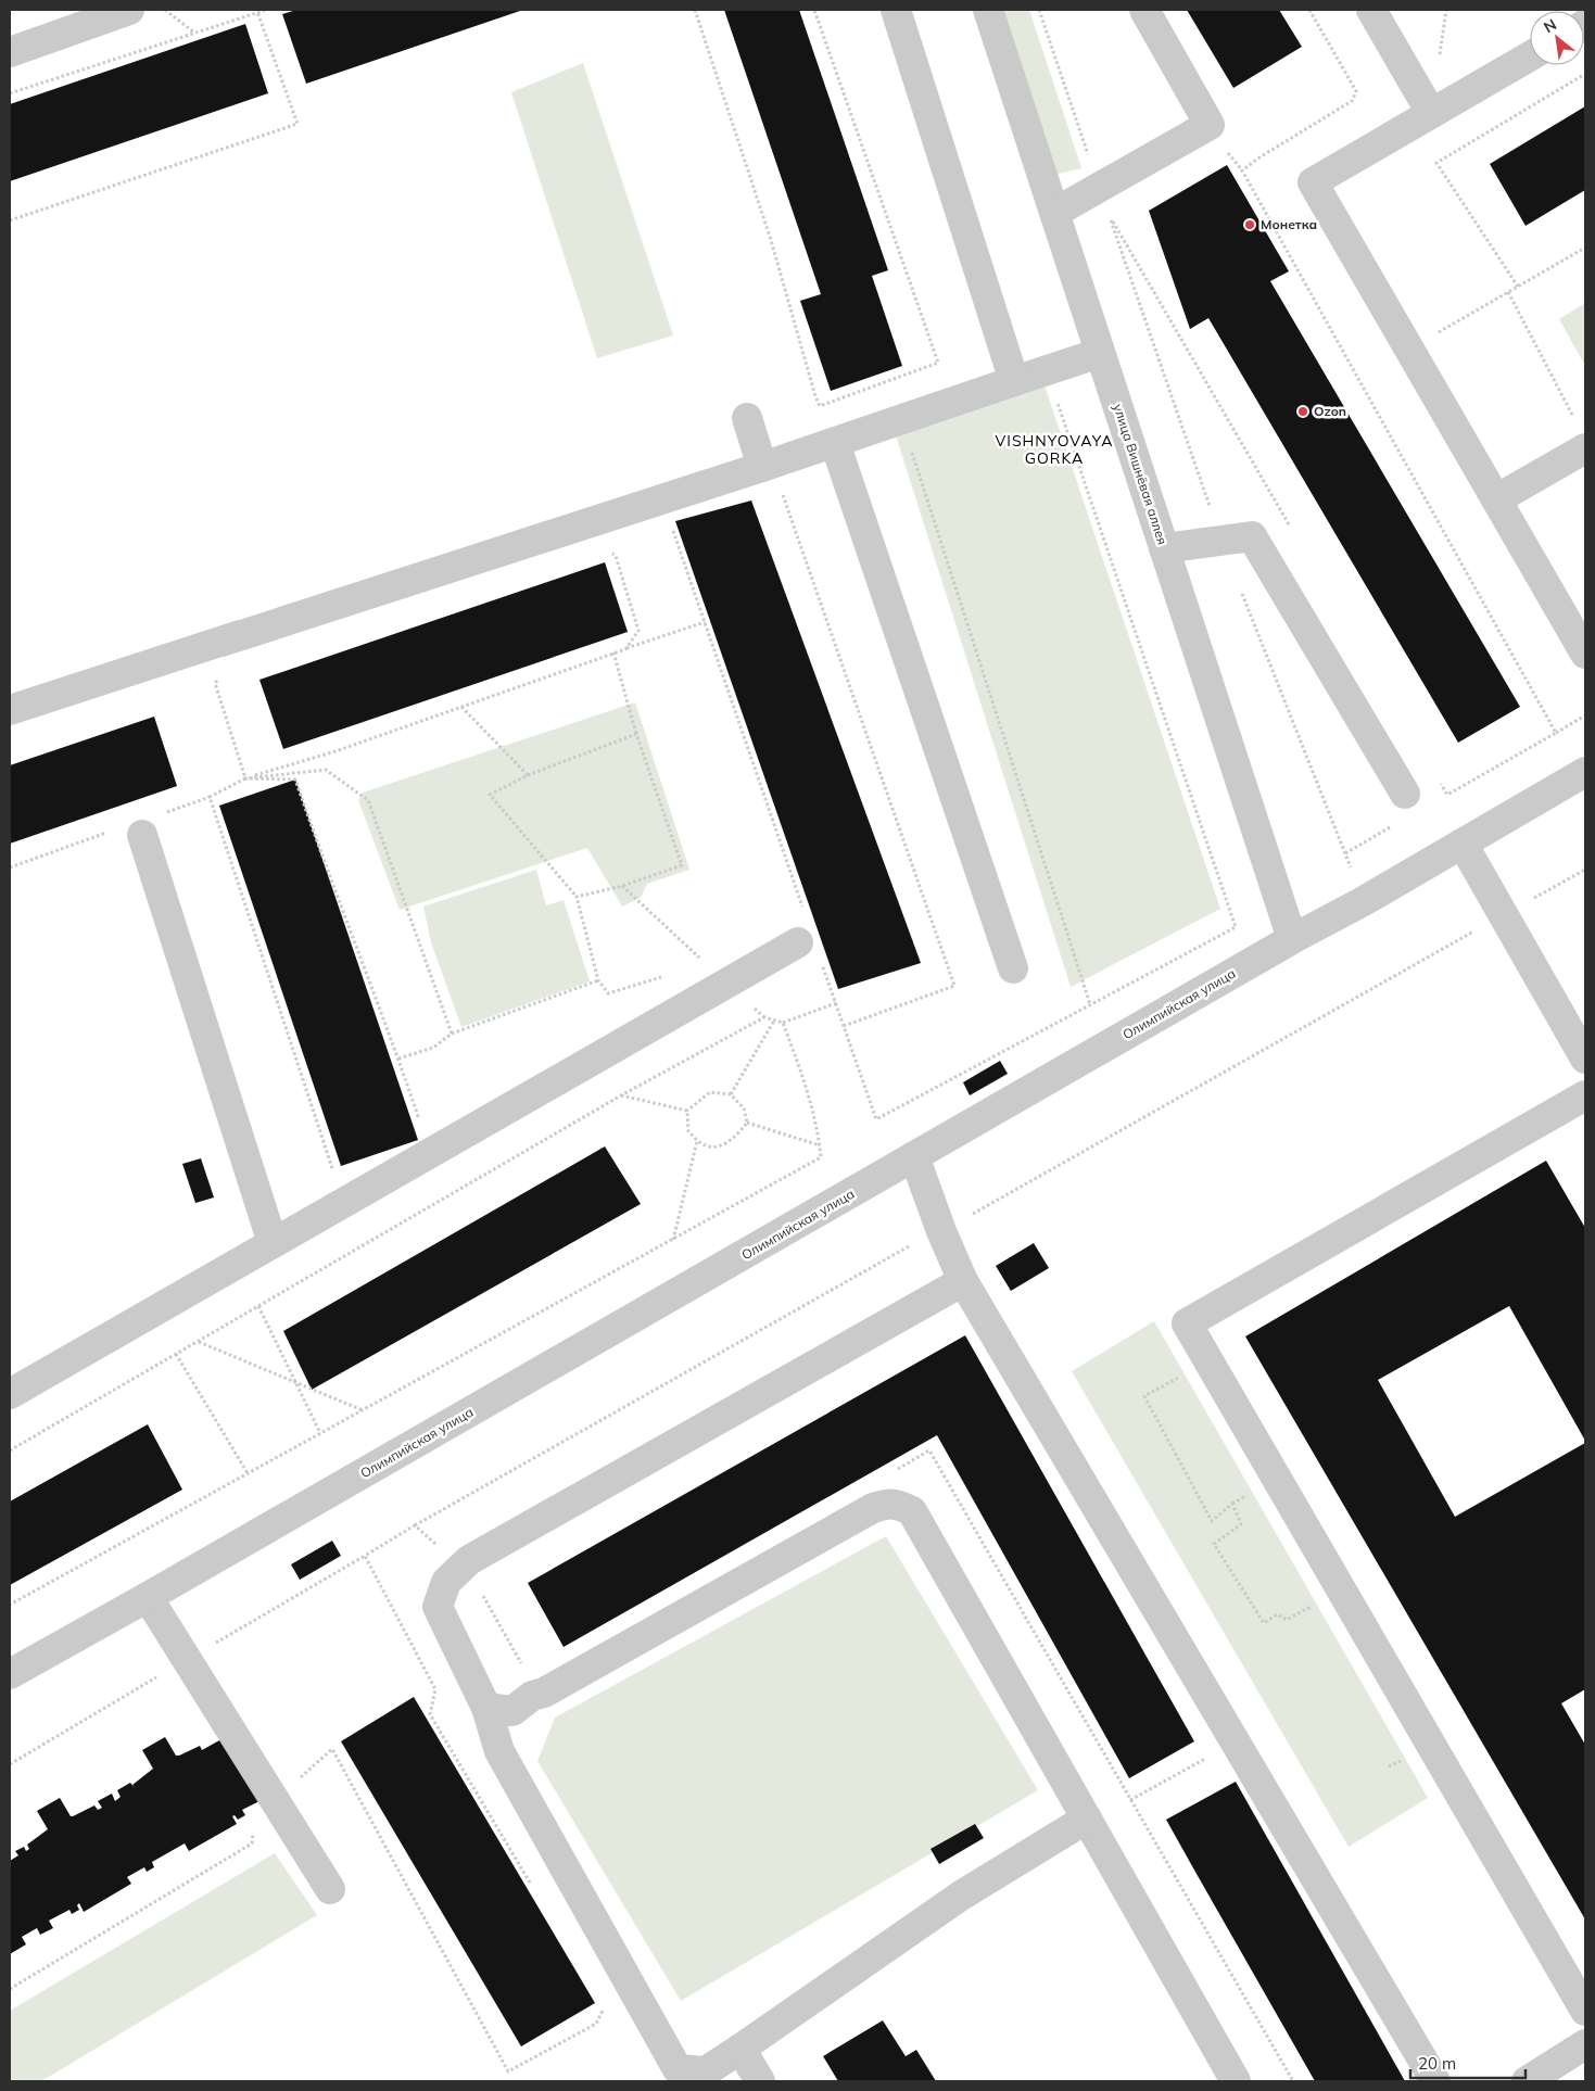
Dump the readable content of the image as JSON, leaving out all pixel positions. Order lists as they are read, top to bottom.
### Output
{
  "streets": {
    "street": ["улица Вишнёвая аллея", "Олимпийская улица"]
  },
  "crossings": [
    ["улица Вишнёвая аллея", "Олимпийская улица"]
  ],
  "districts": ["VISHNYOVAYA GORKA"],
  "places": ["Монетка", "Ozon"],
  "scale_bar": "20 m",
  "north": "top left"
}
